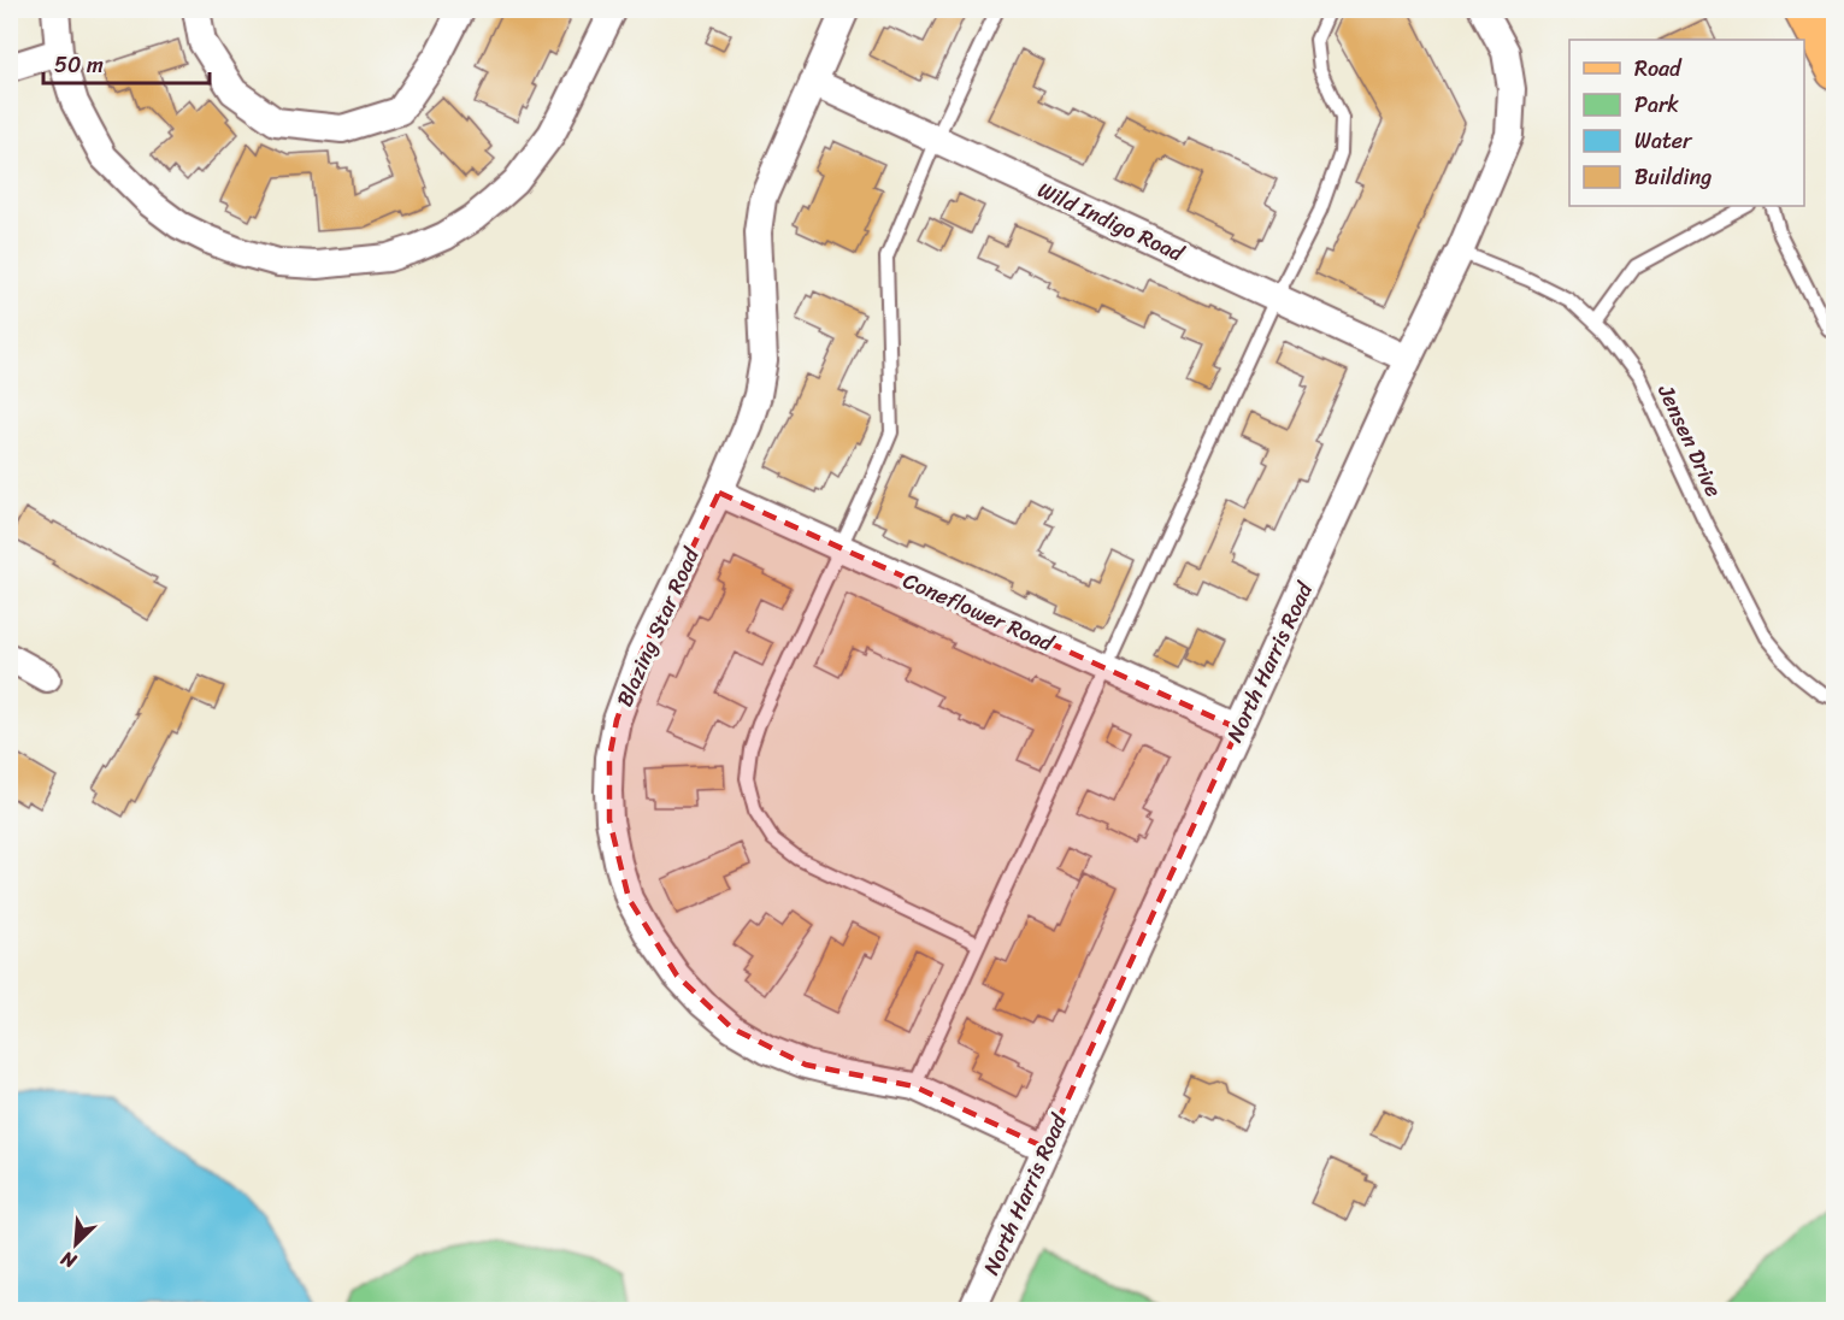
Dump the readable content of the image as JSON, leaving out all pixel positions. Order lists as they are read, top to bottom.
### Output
{
  "streets": {
    "street": [
      "Wild Indigo Road",
      "Coneflower Road",
      "Blazing Star Road",
      "North Harris Road"
    ],
    "lane": ["Jensen Drive"]
  },
  "crossings": [
    ["Wild Indigo Road", "Blazing Star Road"],
    ["Wild Indigo Road", "North Harris Road"],
    ["Jensen Drive", "North Harris Road"],
    ["Coneflower Road", "Blazing Star Road"],
    ["Coneflower Road", "North Harris Road"],
    ["Blazing Star Road", "North Harris Road"]
  ],
  "legend": [
    "Road",
    "Park",
    "Water",
    "Building"
  ],
  "scale_bar": "50 m",
  "north": "bottom left"
}
